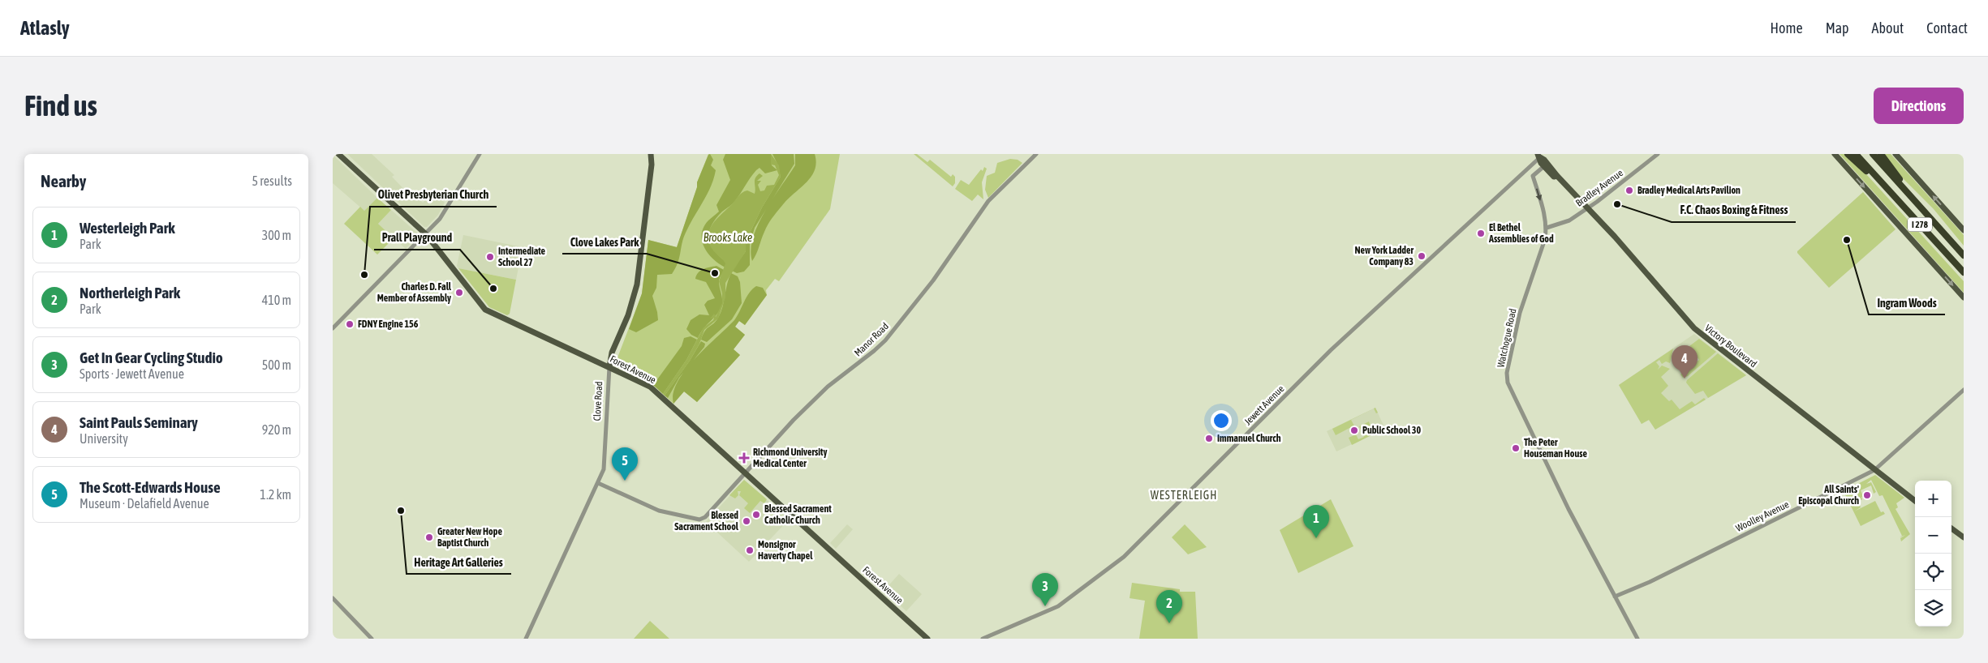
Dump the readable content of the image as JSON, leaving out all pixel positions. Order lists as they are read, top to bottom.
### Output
{
  "streets": {
    "highway": ["I 278"],
    "main road": ["Victory Boulevard", "Forest Avenue", "Clove Road"],
    "street": [
      "Bradley Avenue",
      "Watchogue Road",
      "Manor Road",
      "Jewett Avenue",
      "Woolley Avenue"
    ]
  },
  "crossings": [
    ["Bradley Avenue", "Watchogue Road"],
    ["Bradley Avenue", "Victory Boulevard"],
    ["Watchogue Road", "Victory Boulevard"],
    ["Watchogue Road", "Woolley Avenue"],
    ["Manor Road", "Forest Avenue"],
    ["Manor Road", "Clove Road"],
    ["Victory Boulevard", "Jewett Avenue"],
    ["Victory Boulevard", "Woolley Avenue"],
    ["Forest Avenue", "Clove Road"]
  ],
  "districts": ["WESTERLEIGH"],
  "water": ["Brooks Lake"],
  "places": {
    "other": [
      "Bradley Medical Arts Pavilion",
      "F.C. Chaos Boxing & Fitness",
      "El Bethel Assemblies of God",
      "Ingram Woods",
      "New York Ladder Company 83",
      "Intermediate School 27",
      "Clove Lakes Park",
      "Olivet Presbyterian Church",
      "Prall Playground",
      "Charles D. Fall Member of Assembly",
      "FDNY Engine 156",
      "Public School 30",
      "Immanuel Church",
      "The Peter Houseman House",
      "All Saints' Episcopal Church",
      "Heritage Art Galleries",
      "Blessed Sacrament Catholic Church",
      "Blessed Sacrament School",
      "Greater New Hope Baptist Church",
      "Monsignor Haverty Chapel"
    ],
    "health": ["Richmond University Medical Center"]
  },
  "page": {
    "header": "Atlasly",
    "nav": [
      "Home",
      "Map",
      "About",
      "Contact"
    ],
    "buttons": "Directions",
    "title": "Find us",
    "heading": ["Nearby", "5 results"],
    "list": [
      {
        "mark": "1",
        "name": "Westerleigh Park",
        "note": "Park",
        "value": "300 m"
      },
      {
        "mark": "2",
        "name": "Northerleigh Park",
        "note": "Park",
        "value": "410 m"
      },
      {
        "mark": "3",
        "name": "Get In Gear Cycling Studio",
        "note": "Sports · Jewett Avenue",
        "value": "500 m"
      },
      {
        "mark": "4",
        "name": "Saint Pauls Seminary",
        "note": "University",
        "value": "920 m"
      },
      {
        "mark": "5",
        "name": "The Scott-Edwards House",
        "note": "Museum · Delafield Avenue",
        "value": "1.2 km"
      }
    ],
    "pins": [
      "4",
      "5",
      "1",
      "3",
      "2"
    ],
    "map_buttons": ["+", "−"]
  }
}
